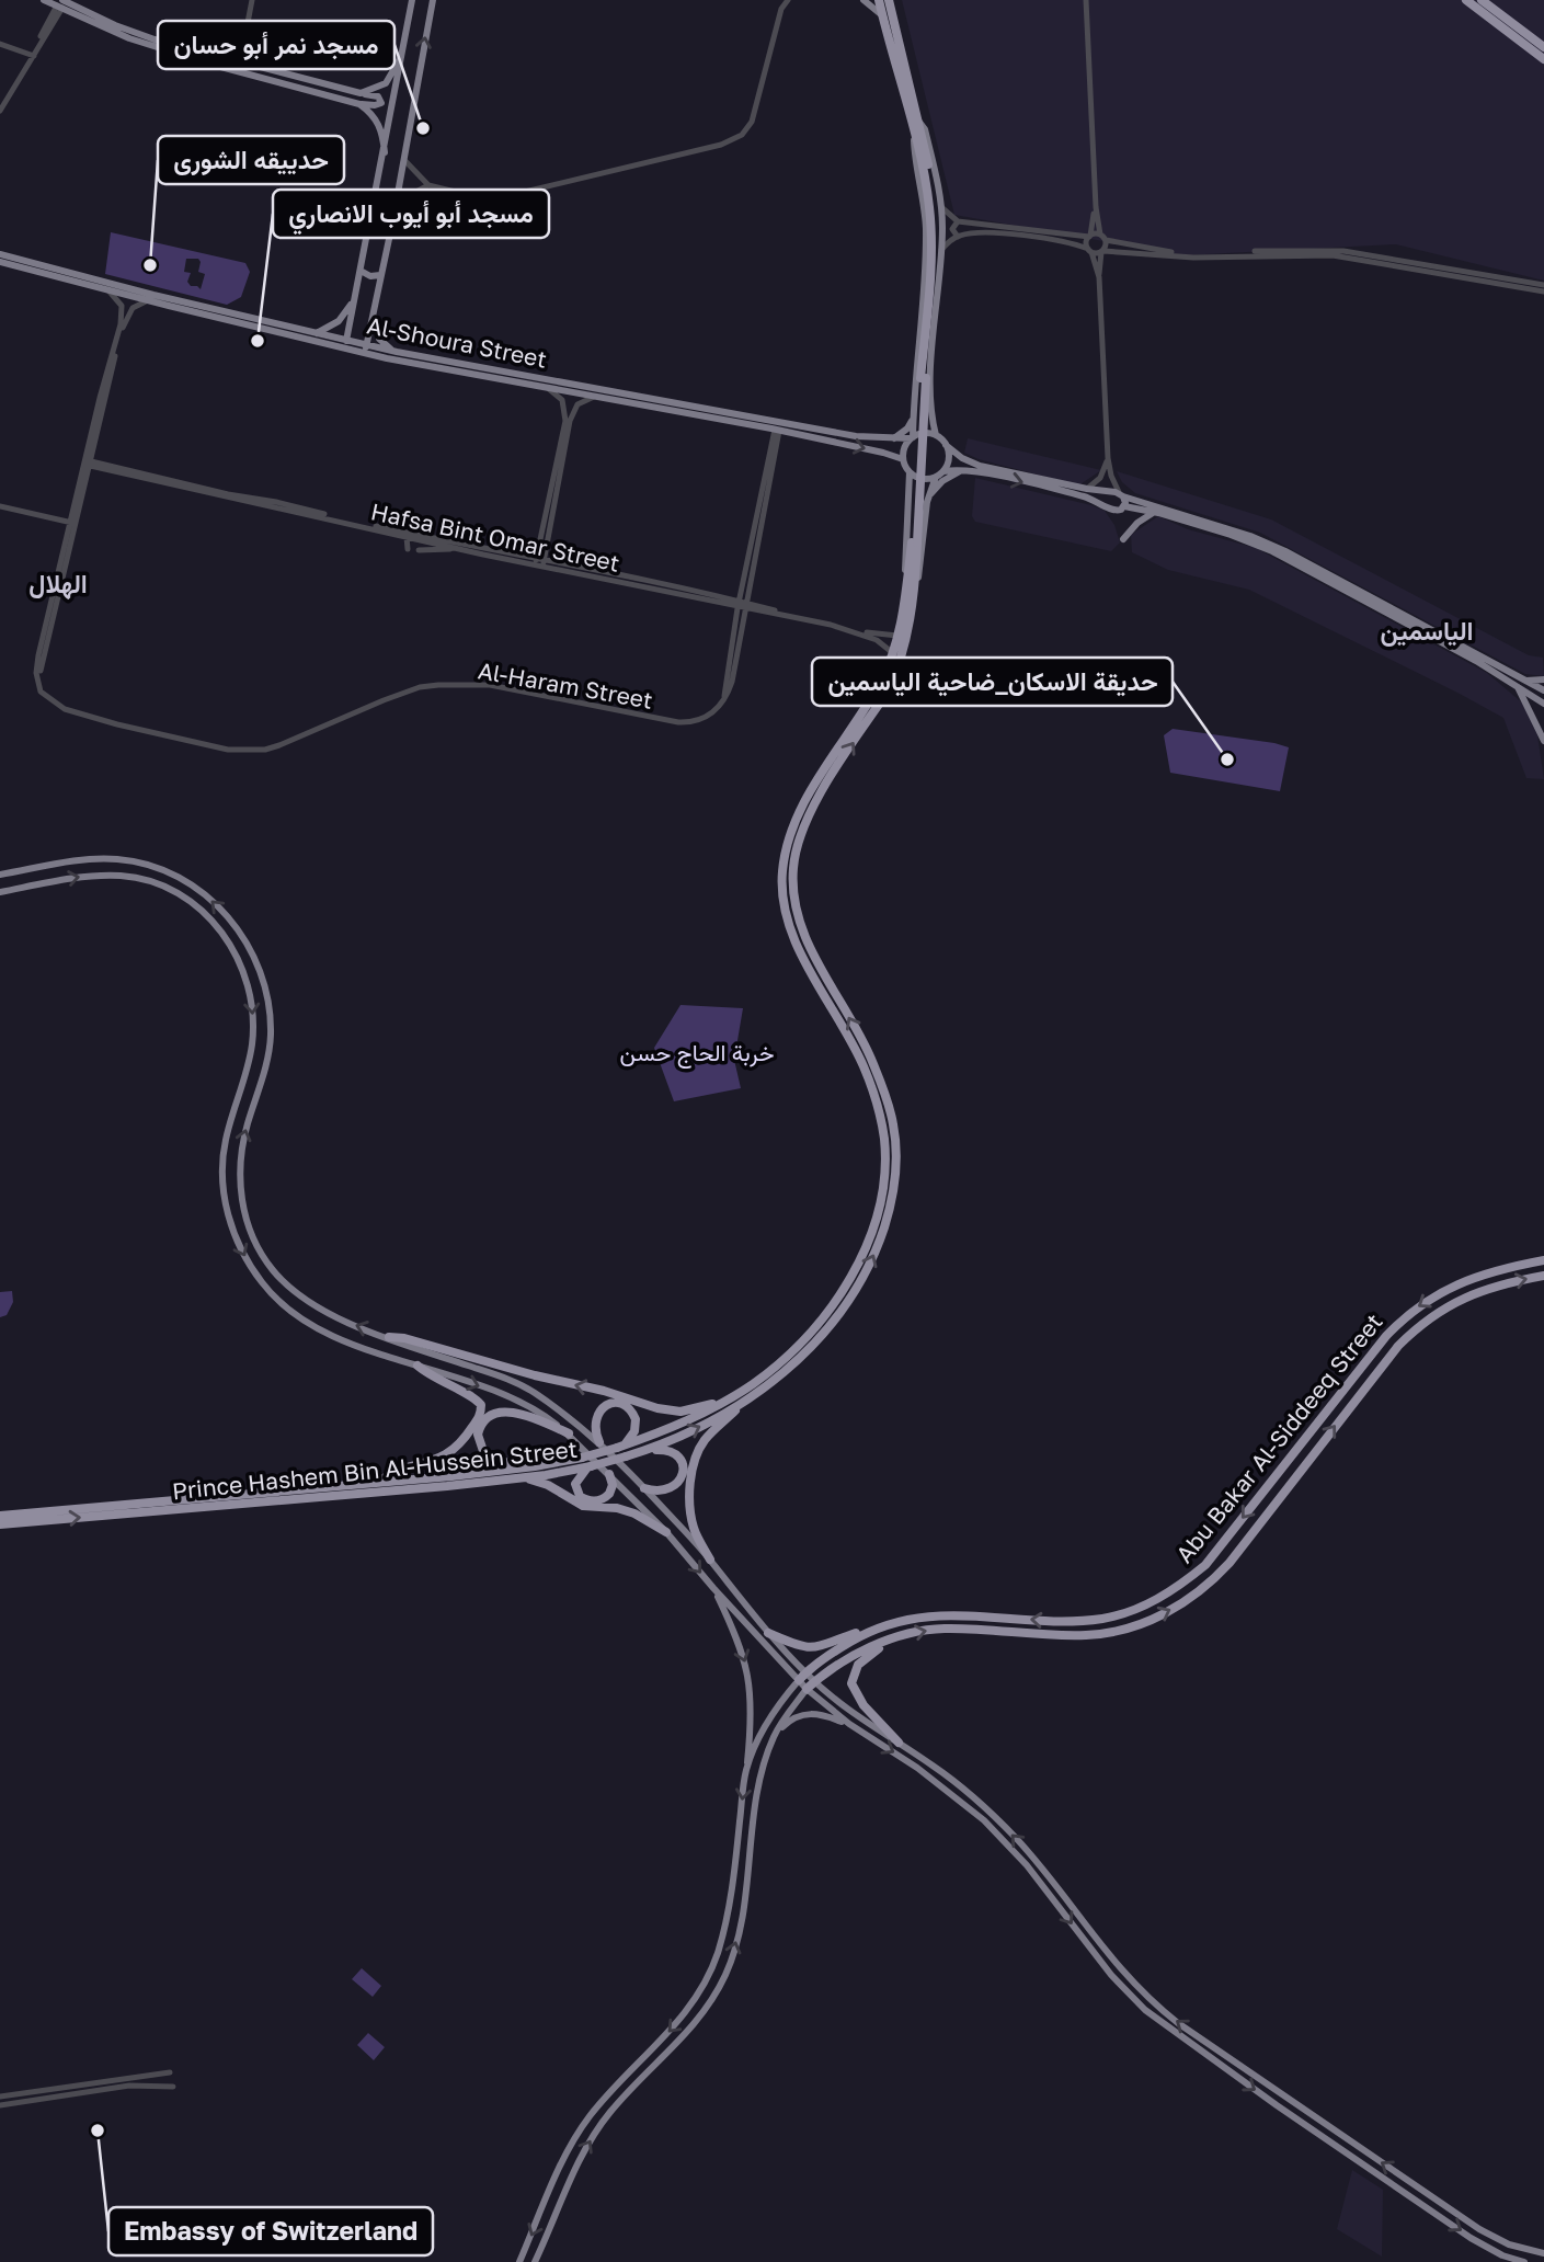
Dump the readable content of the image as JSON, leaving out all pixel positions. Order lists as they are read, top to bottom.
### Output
{
  "streets": {
    "highway": ["Abu Bakar Al-Siddeeq Street", "Prince Hashem Bin Al-Hussein Street"],
    "main road": ["Al-Shoura Street"],
    "street": ["Hafsa Bint Omar Street", "Al-Haram Street"]
  },
  "crossings": [
    ["Al-Shoura Street", "Al-Haram Street"],
    ["Al-Shoura Street", "Prince Hashem Bin Al-Hussein Street"],
    ["Hafsa Bint Omar Street", "Al-Haram Street"],
    ["Hafsa Bint Omar Street", "Prince Hashem Bin Al-Hussein Street"]
  ],
  "districts": ["الهلال", "الياسمين"],
  "parks": ["خربة الحاج حسن"],
  "places": [
    "مسجد نمر أبو حسان",
    "حدييقه الشورى",
    "مسجد أبو أيوب الانصاري",
    "حديقة الاسكان_ضاحية الياسمين",
    "Embassy of Switzerland"
  ]
}
